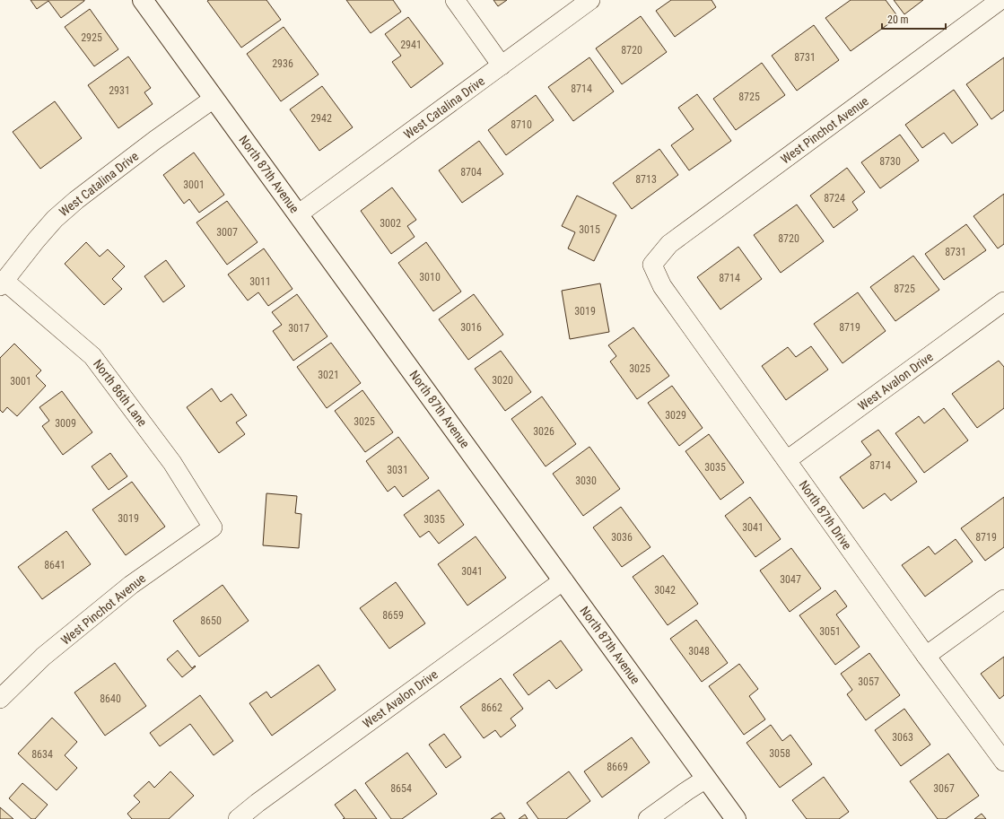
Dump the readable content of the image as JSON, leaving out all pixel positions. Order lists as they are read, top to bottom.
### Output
{
  "streets": {
    "street": [
      "West Catalina Drive",
      "West Pinchot Avenue",
      "North 87th Avenue",
      "West Avalon Drive",
      "North 86th Lane",
      "North 87th Drive"
    ]
  },
  "crossings": [
    ["West Catalina Drive", "North 87th Avenue"],
    ["West Catalina Drive", "North 86th Lane"],
    ["West Pinchot Avenue", "North 86th Lane"],
    ["West Pinchot Avenue", "North 87th Drive"],
    ["North 87th Avenue", "West Avalon Drive"],
    ["West Avalon Drive", "North 87th Drive"]
  ],
  "house_numbers": [
    "2925",
    "2941",
    "8720",
    "8731",
    "2936",
    "8714",
    "2931",
    "8725",
    "2942",
    "8710",
    "8730",
    "8704",
    "8713",
    "3001",
    "8724",
    "3002",
    "3015",
    "3007",
    "8720",
    "8731",
    "3010",
    "8714",
    "3011",
    "8725",
    "3019",
    "3016",
    "8719",
    "3017",
    "3025",
    "3021",
    "3020",
    "3001",
    "3029",
    "3025",
    "3009",
    "3026",
    "8714",
    "3035",
    "3031",
    "3030",
    "3019",
    "3035",
    "3041",
    "3036",
    "8719",
    "8641",
    "3041",
    "3047",
    "3042",
    "8659",
    "8650",
    "3051",
    "3048",
    "3057",
    "8640",
    "8662",
    "3063",
    "3058",
    "8634",
    "8669",
    "8654",
    "3067"
  ],
  "scale_bar": "20 m"
}
